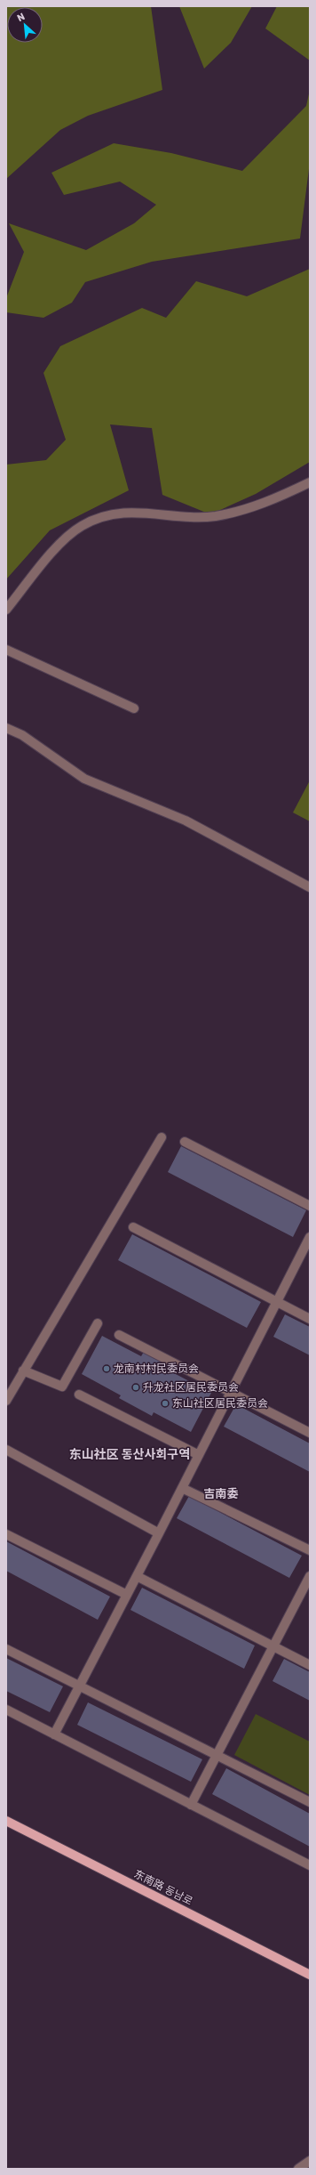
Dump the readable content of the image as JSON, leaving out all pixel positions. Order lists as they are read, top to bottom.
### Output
{
  "streets": {
    "main road": ["东南路 동남로"]
  },
  "districts": ["东山社区 동산사회구역", "吉南委"],
  "places": ["龙南村村民委员会", "升龙社区居民委员会", "东山社区居民委员会"],
  "north": "top left"
}
